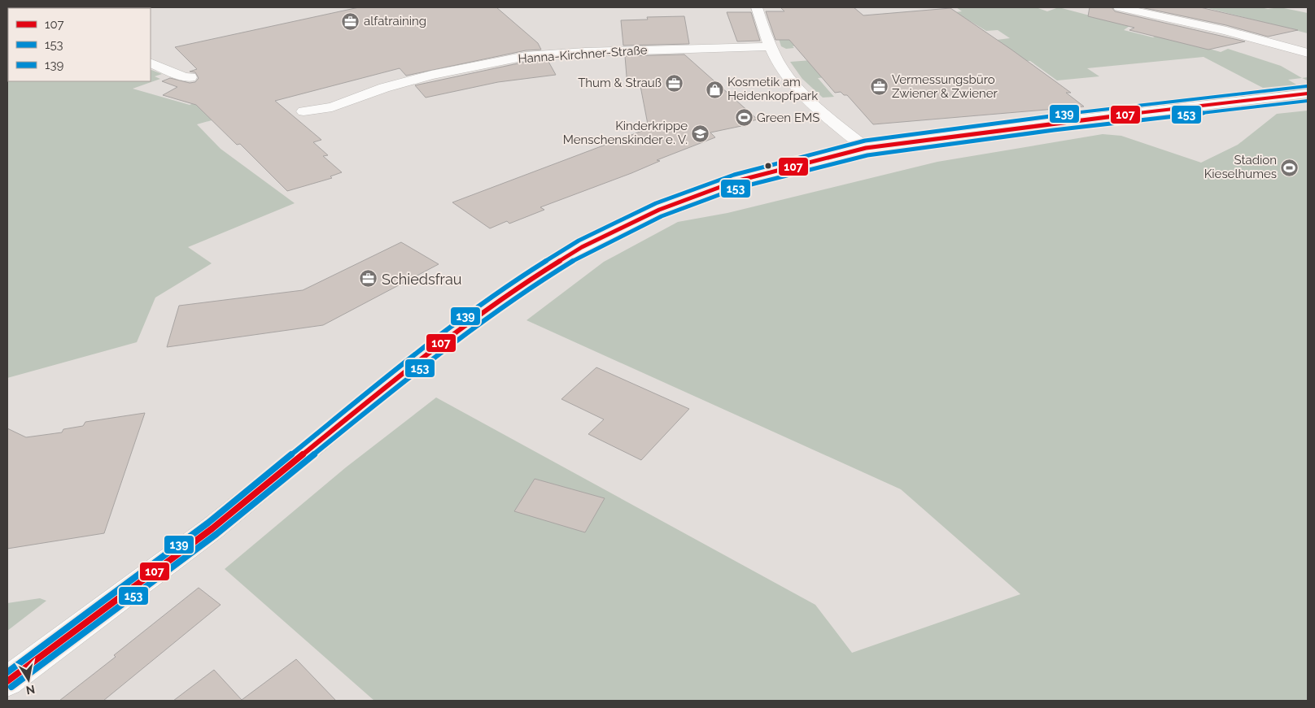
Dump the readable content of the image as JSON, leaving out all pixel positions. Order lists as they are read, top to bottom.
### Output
{
  "streets": {
    "street": ["Hanna-Kirchner-Straße"]
  },
  "places": {
    "office": [
      "alfatraining",
      "Thum & Strauß",
      "Vermessungsbüro Zwiener & Zwiener",
      "Schiedsfrau"
    ],
    "shop": ["Kosmetik am Heidenkopfpark"],
    "sports": ["Green EMS", "Stadion Kieselhumes"],
    "school or university": ["Kinderkrippe Menschenskinder e. V."]
  },
  "lines": ["transit line 139", "transit line 107", "transit line 153"],
  "legend": ["107", "153", "139"],
  "north": "bottom"
}
